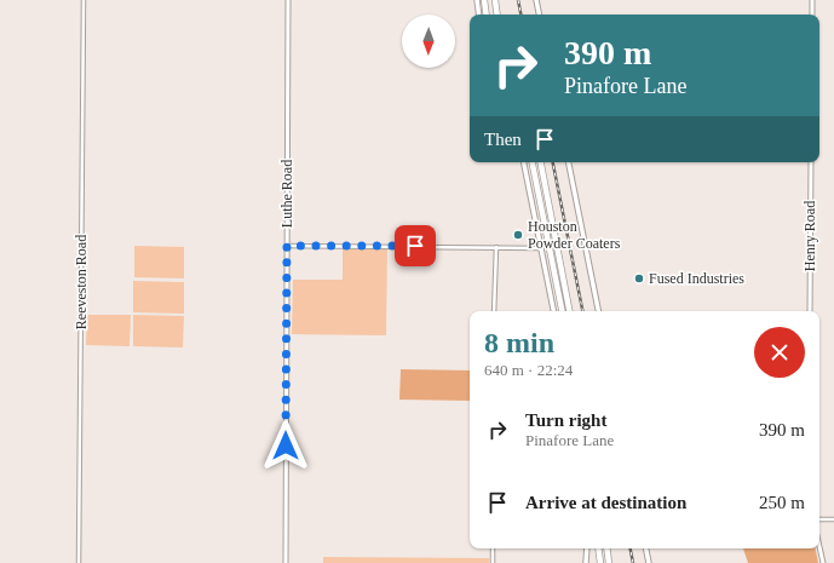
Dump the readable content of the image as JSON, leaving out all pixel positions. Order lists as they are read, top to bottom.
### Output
{
  "streets": {
    "street": ["Luthe Road", "Henry Road", "Reeveston Road"]
  },
  "places": ["Houston Powder Coaters", "Fused Industries"],
  "north": "bottom",
  "page": {
    "turn": ["390 m", "Pinafore Lane"],
    "then": "Then",
    "heading": ["8 min", "640 m · 22:24"],
    "list": [
      {
        "name": "Turn right",
        "note": "Pinafore Lane",
        "value": "390 m"
      },
      {
        "name": "Arrive at destination",
        "value": "250 m"
      }
    ]
  }
}
